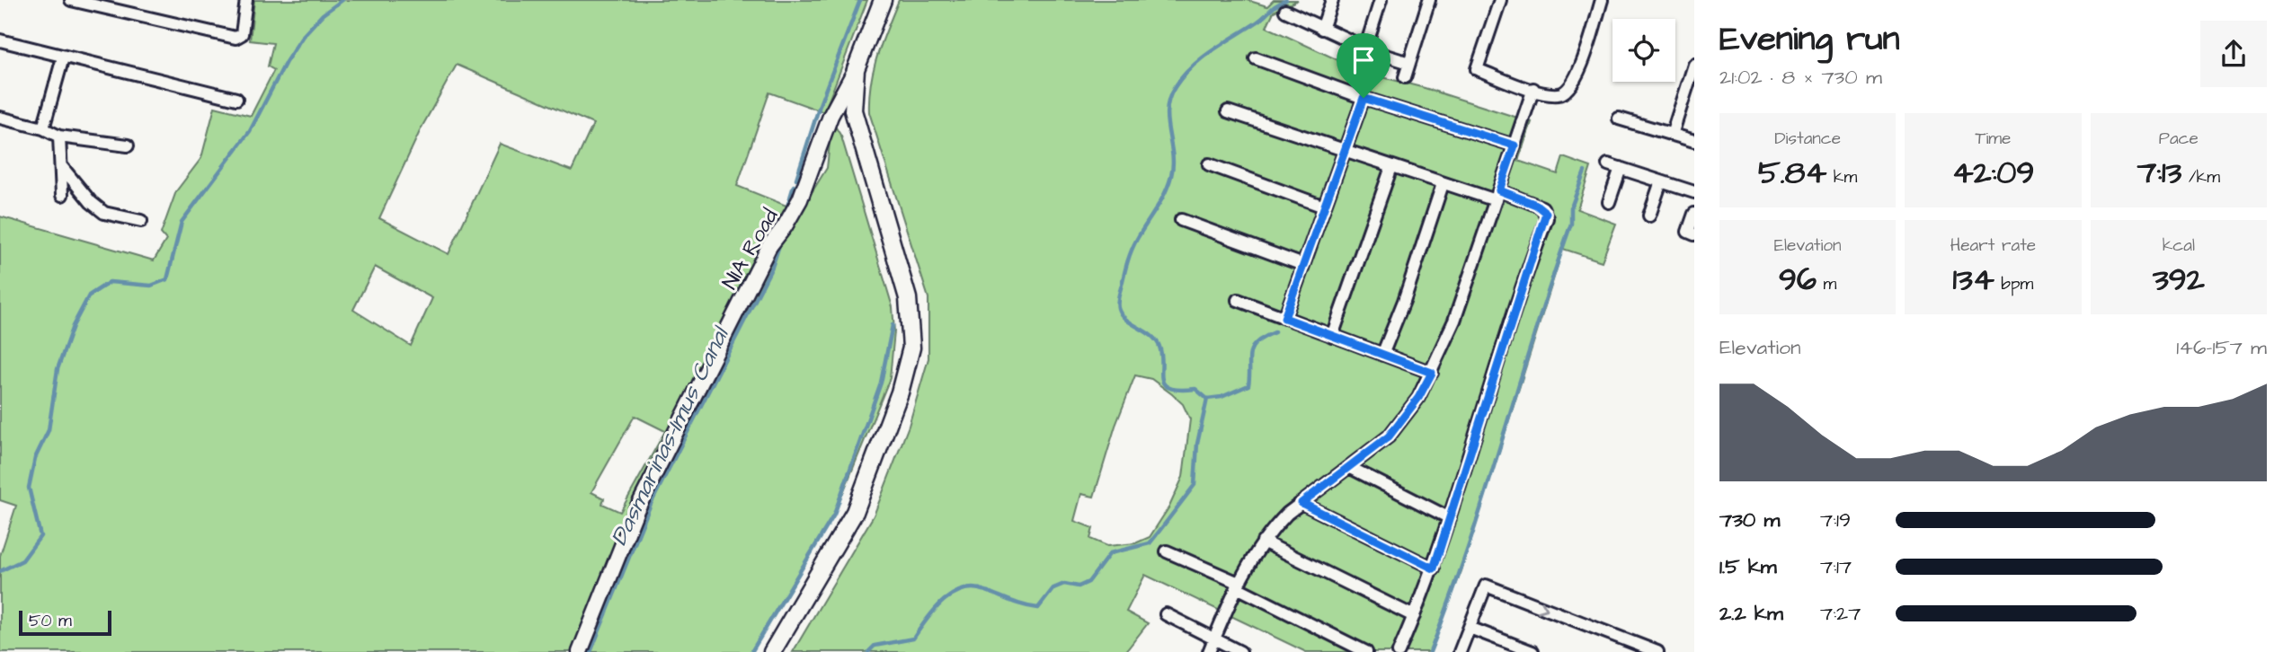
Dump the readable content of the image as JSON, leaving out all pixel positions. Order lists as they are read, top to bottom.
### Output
{
  "streets": {
    "street": ["NIA Road"]
  },
  "water": ["Dasmarinas-Imus Canal"],
  "scale_bar": "50 m",
  "page": {
    "heading": ["Evening run", "21:02 · 8 × 730 m"],
    "stats": [
      ["Distance", "5.84 km"],
      ["Time", "42:09"],
      ["Pace", "7:13 /km"],
      ["Elevation", "96 m"],
      ["Heart rate", "134 bpm"],
      ["kcal", "392"]
    ],
    "chart": ["Elevation", "146–157 m"],
    "list": [
      {
        "name": "730 m",
        "note": "7:19"
      },
      {
        "name": "1.5 km",
        "note": "7:17"
      },
      {
        "name": "2.2 km",
        "note": "7:27"
      }
    ],
    "scale": "50 m"
  }
}
